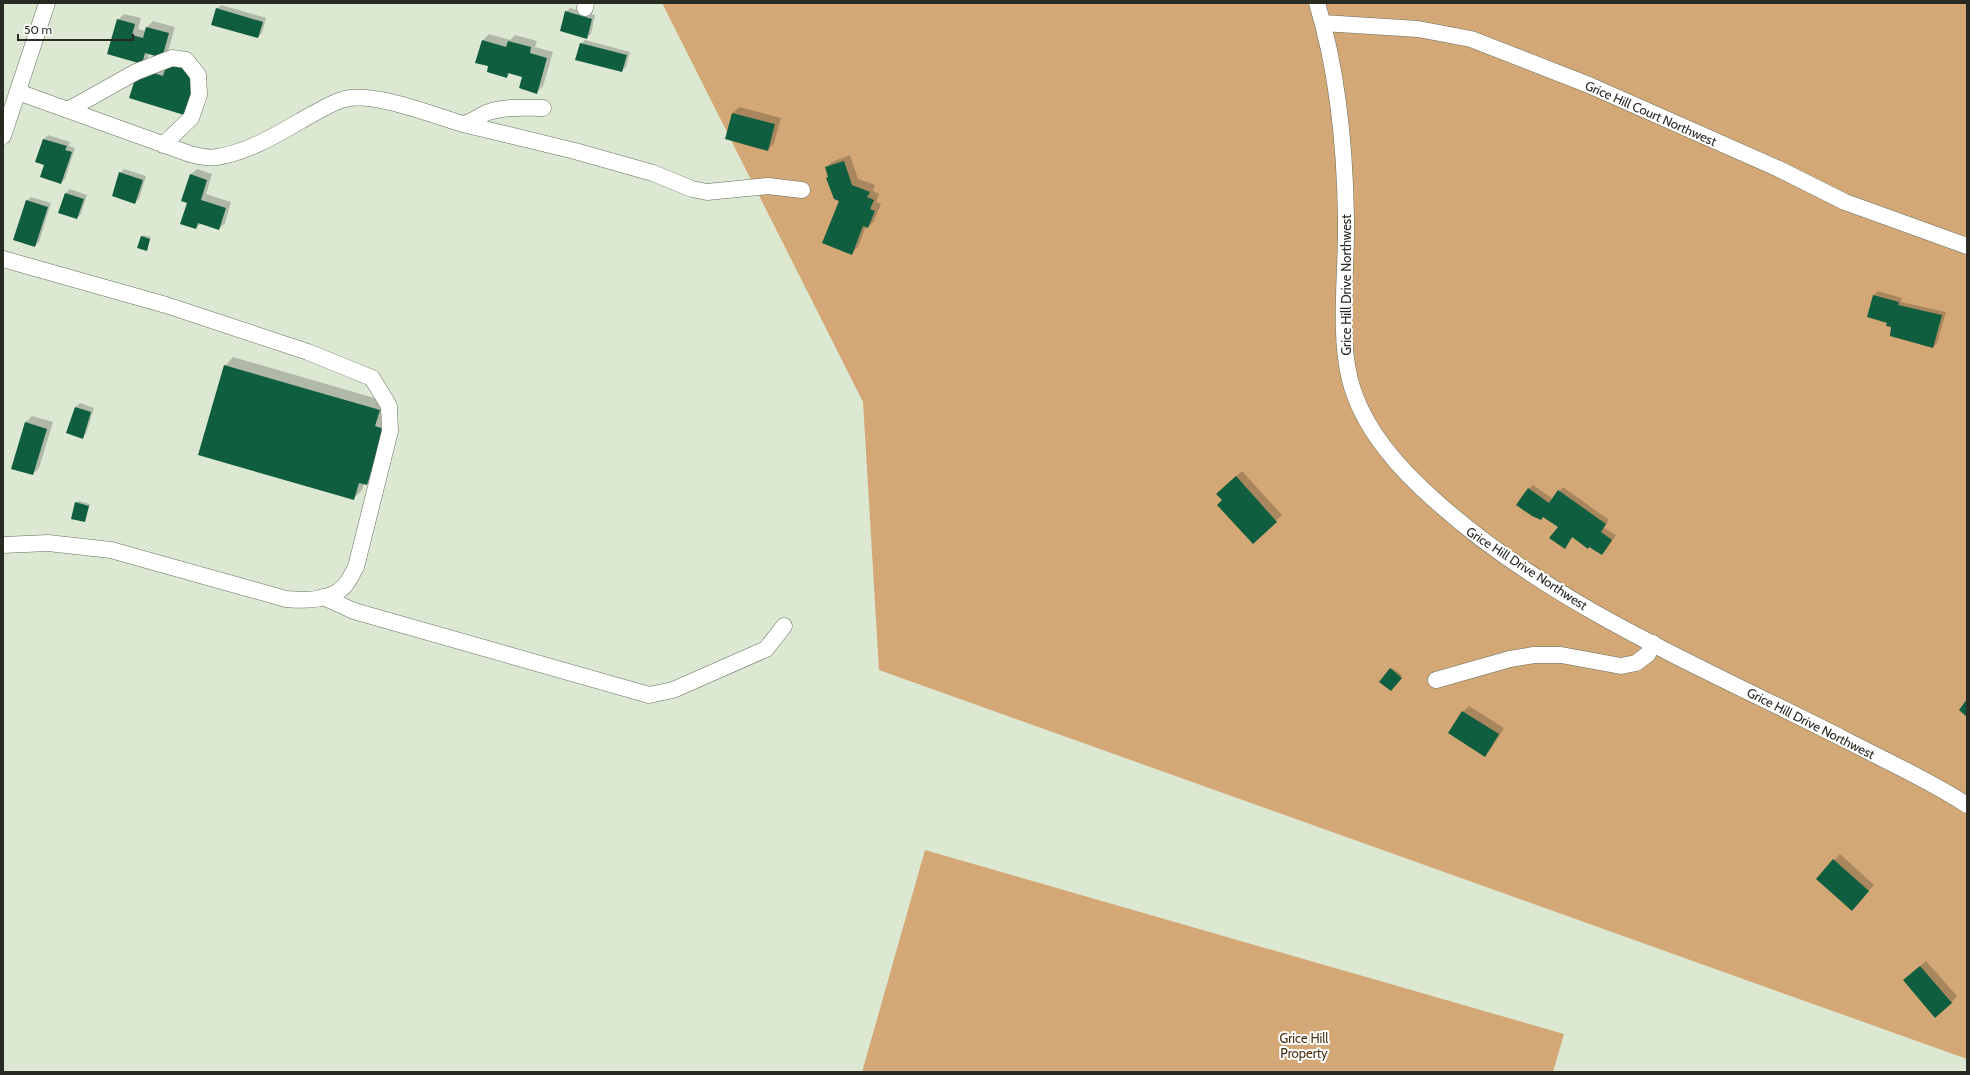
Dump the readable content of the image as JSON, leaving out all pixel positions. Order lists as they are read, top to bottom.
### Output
{
  "streets": {
    "street": ["Grice Hill Court Northwest", "Grice Hill Drive Northwest"]
  },
  "crossings": [
    ["Grice Hill Court Northwest", "Grice Hill Drive Northwest"]
  ],
  "parks": ["Grice Hill Property"],
  "scale_bar": "50 m"
}
